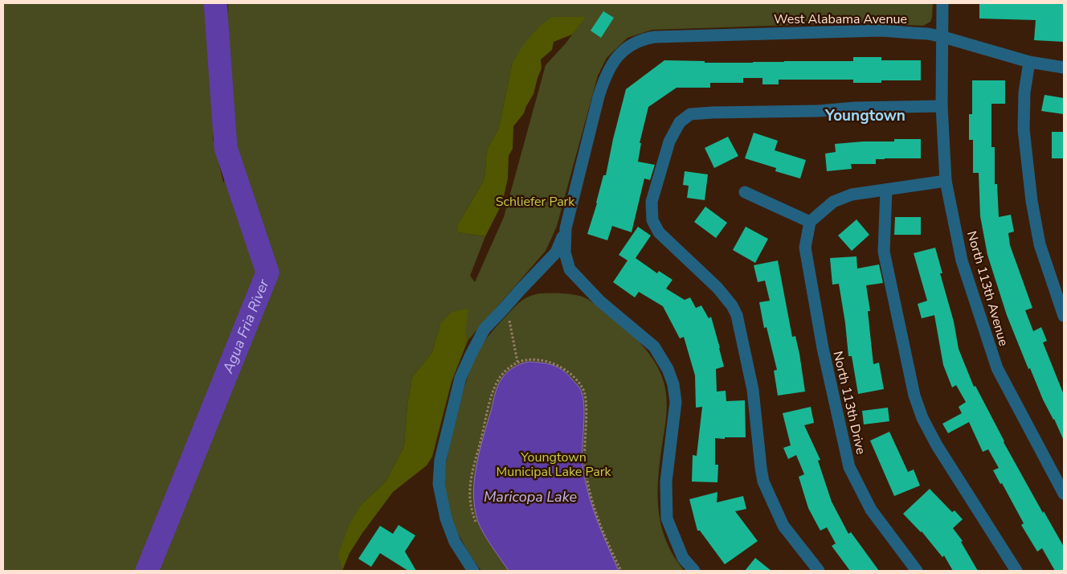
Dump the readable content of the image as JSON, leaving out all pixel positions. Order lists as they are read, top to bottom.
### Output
{
  "streets": {
    "street": ["West Alabama Avenue", "North 113th Avenue", "North 113th Drive"]
  },
  "crossings": [
    ["West Alabama Avenue", "North 113th Avenue"]
  ],
  "districts": ["Youngtown"],
  "water": ["Agua Fria River", "Maricopa Lake"],
  "parks": ["Schliefer Park", "Youngtown Municipal Lake Park"]
}
